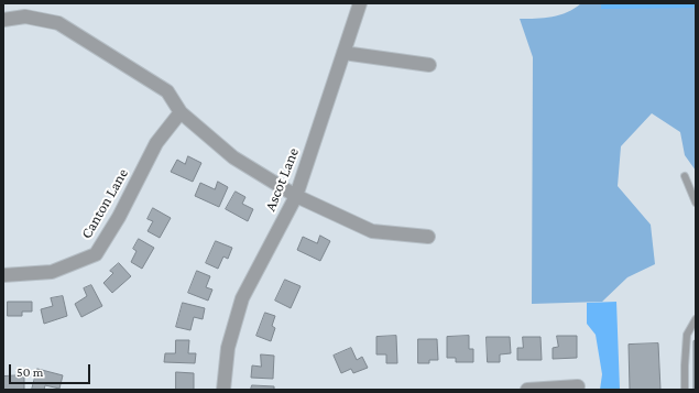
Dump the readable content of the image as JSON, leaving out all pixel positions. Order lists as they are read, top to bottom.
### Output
{
  "streets": {
    "street": ["Ascot Lane", "Canton Lane"]
  },
  "scale_bar": "50 m"
}
